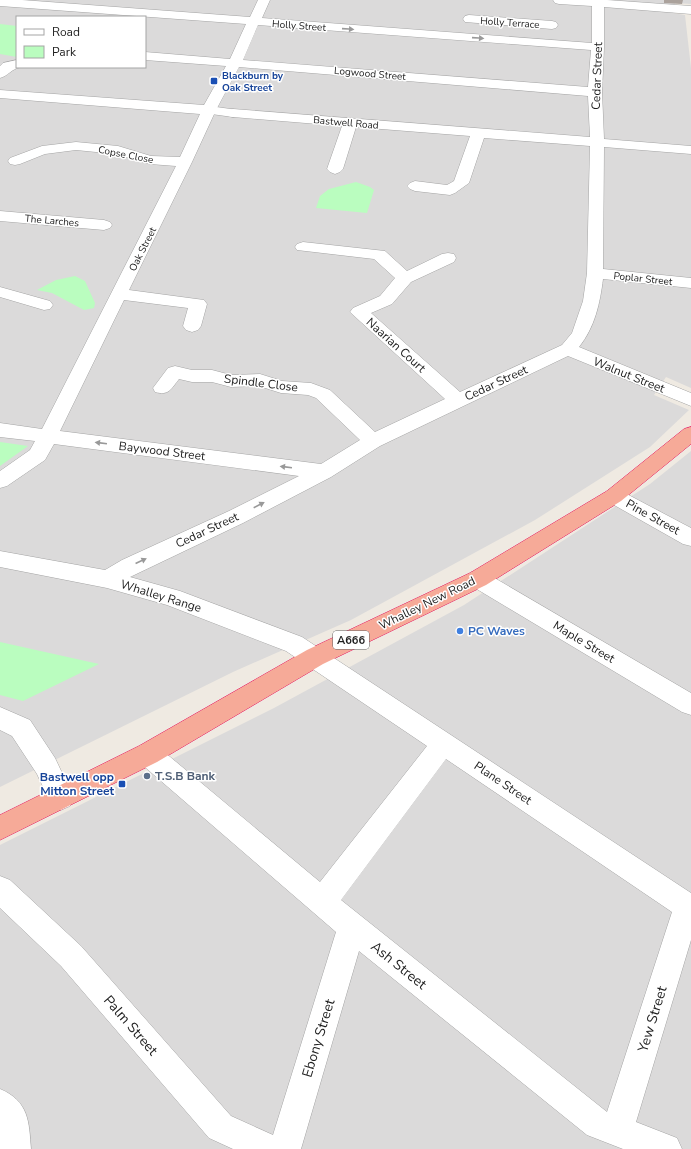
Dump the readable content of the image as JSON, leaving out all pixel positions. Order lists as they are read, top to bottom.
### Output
{
  "streets": {
    "highway": ["Whalley New Road", "A666"],
    "street": [
      "Holly Terrace",
      "Holly Street",
      "Logwood Street",
      "Cedar Street",
      "Bastwell Road",
      "Copse Close",
      "The Larches",
      "Oak Street",
      "Poplar Street",
      "Naarian Court",
      "Walnut Street",
      "Spindle Close",
      "Baywood Street",
      "Pine Street",
      "Whalley Range",
      "Maple Street",
      "Plane Street",
      "Ash Street",
      "Yew Street",
      "Palm Street",
      "Ebony Street"
    ]
  },
  "crossings": [
    ["Holly Terrace", "Holly Street"],
    ["Holly Street", "Cedar Street"],
    ["Holly Street", "Oak Street"],
    ["Logwood Street", "Cedar Street"],
    ["Logwood Street", "Oak Street"],
    ["Cedar Street", "Bastwell Road"],
    ["Cedar Street", "Poplar Street"],
    ["Cedar Street", "Naarian Court"],
    ["Cedar Street", "Walnut Street"],
    ["Cedar Street", "Spindle Close"],
    ["Cedar Street", "Baywood Street"],
    ["Cedar Street", "Whalley Range"],
    ["Bastwell Road", "Oak Street"],
    ["Copse Close", "Oak Street"],
    ["Oak Street", "Baywood Street"],
    ["Pine Street", "Whalley New Road"],
    ["Whalley Range", "Whalley New Road"],
    ["Whalley Range", "Plane Street"],
    ["Whalley New Road", "Maple Street"],
    ["Whalley New Road", "Plane Street"],
    ["Whalley New Road", "Ash Street"],
    ["Plane Street", "Yew Street"],
    ["Ash Street", "Yew Street"],
    ["Ash Street", "Ebony Street"]
  ],
  "one_way": ["Holly Street", "Baywood Street"],
  "places": {
    "transit": ["Blackburn by Oak Street", "Bastwell opp Mitton Street"],
    "other": ["PC Waves", "T.S.B Bank"]
  },
  "legend": ["Road", "Park"]
}
